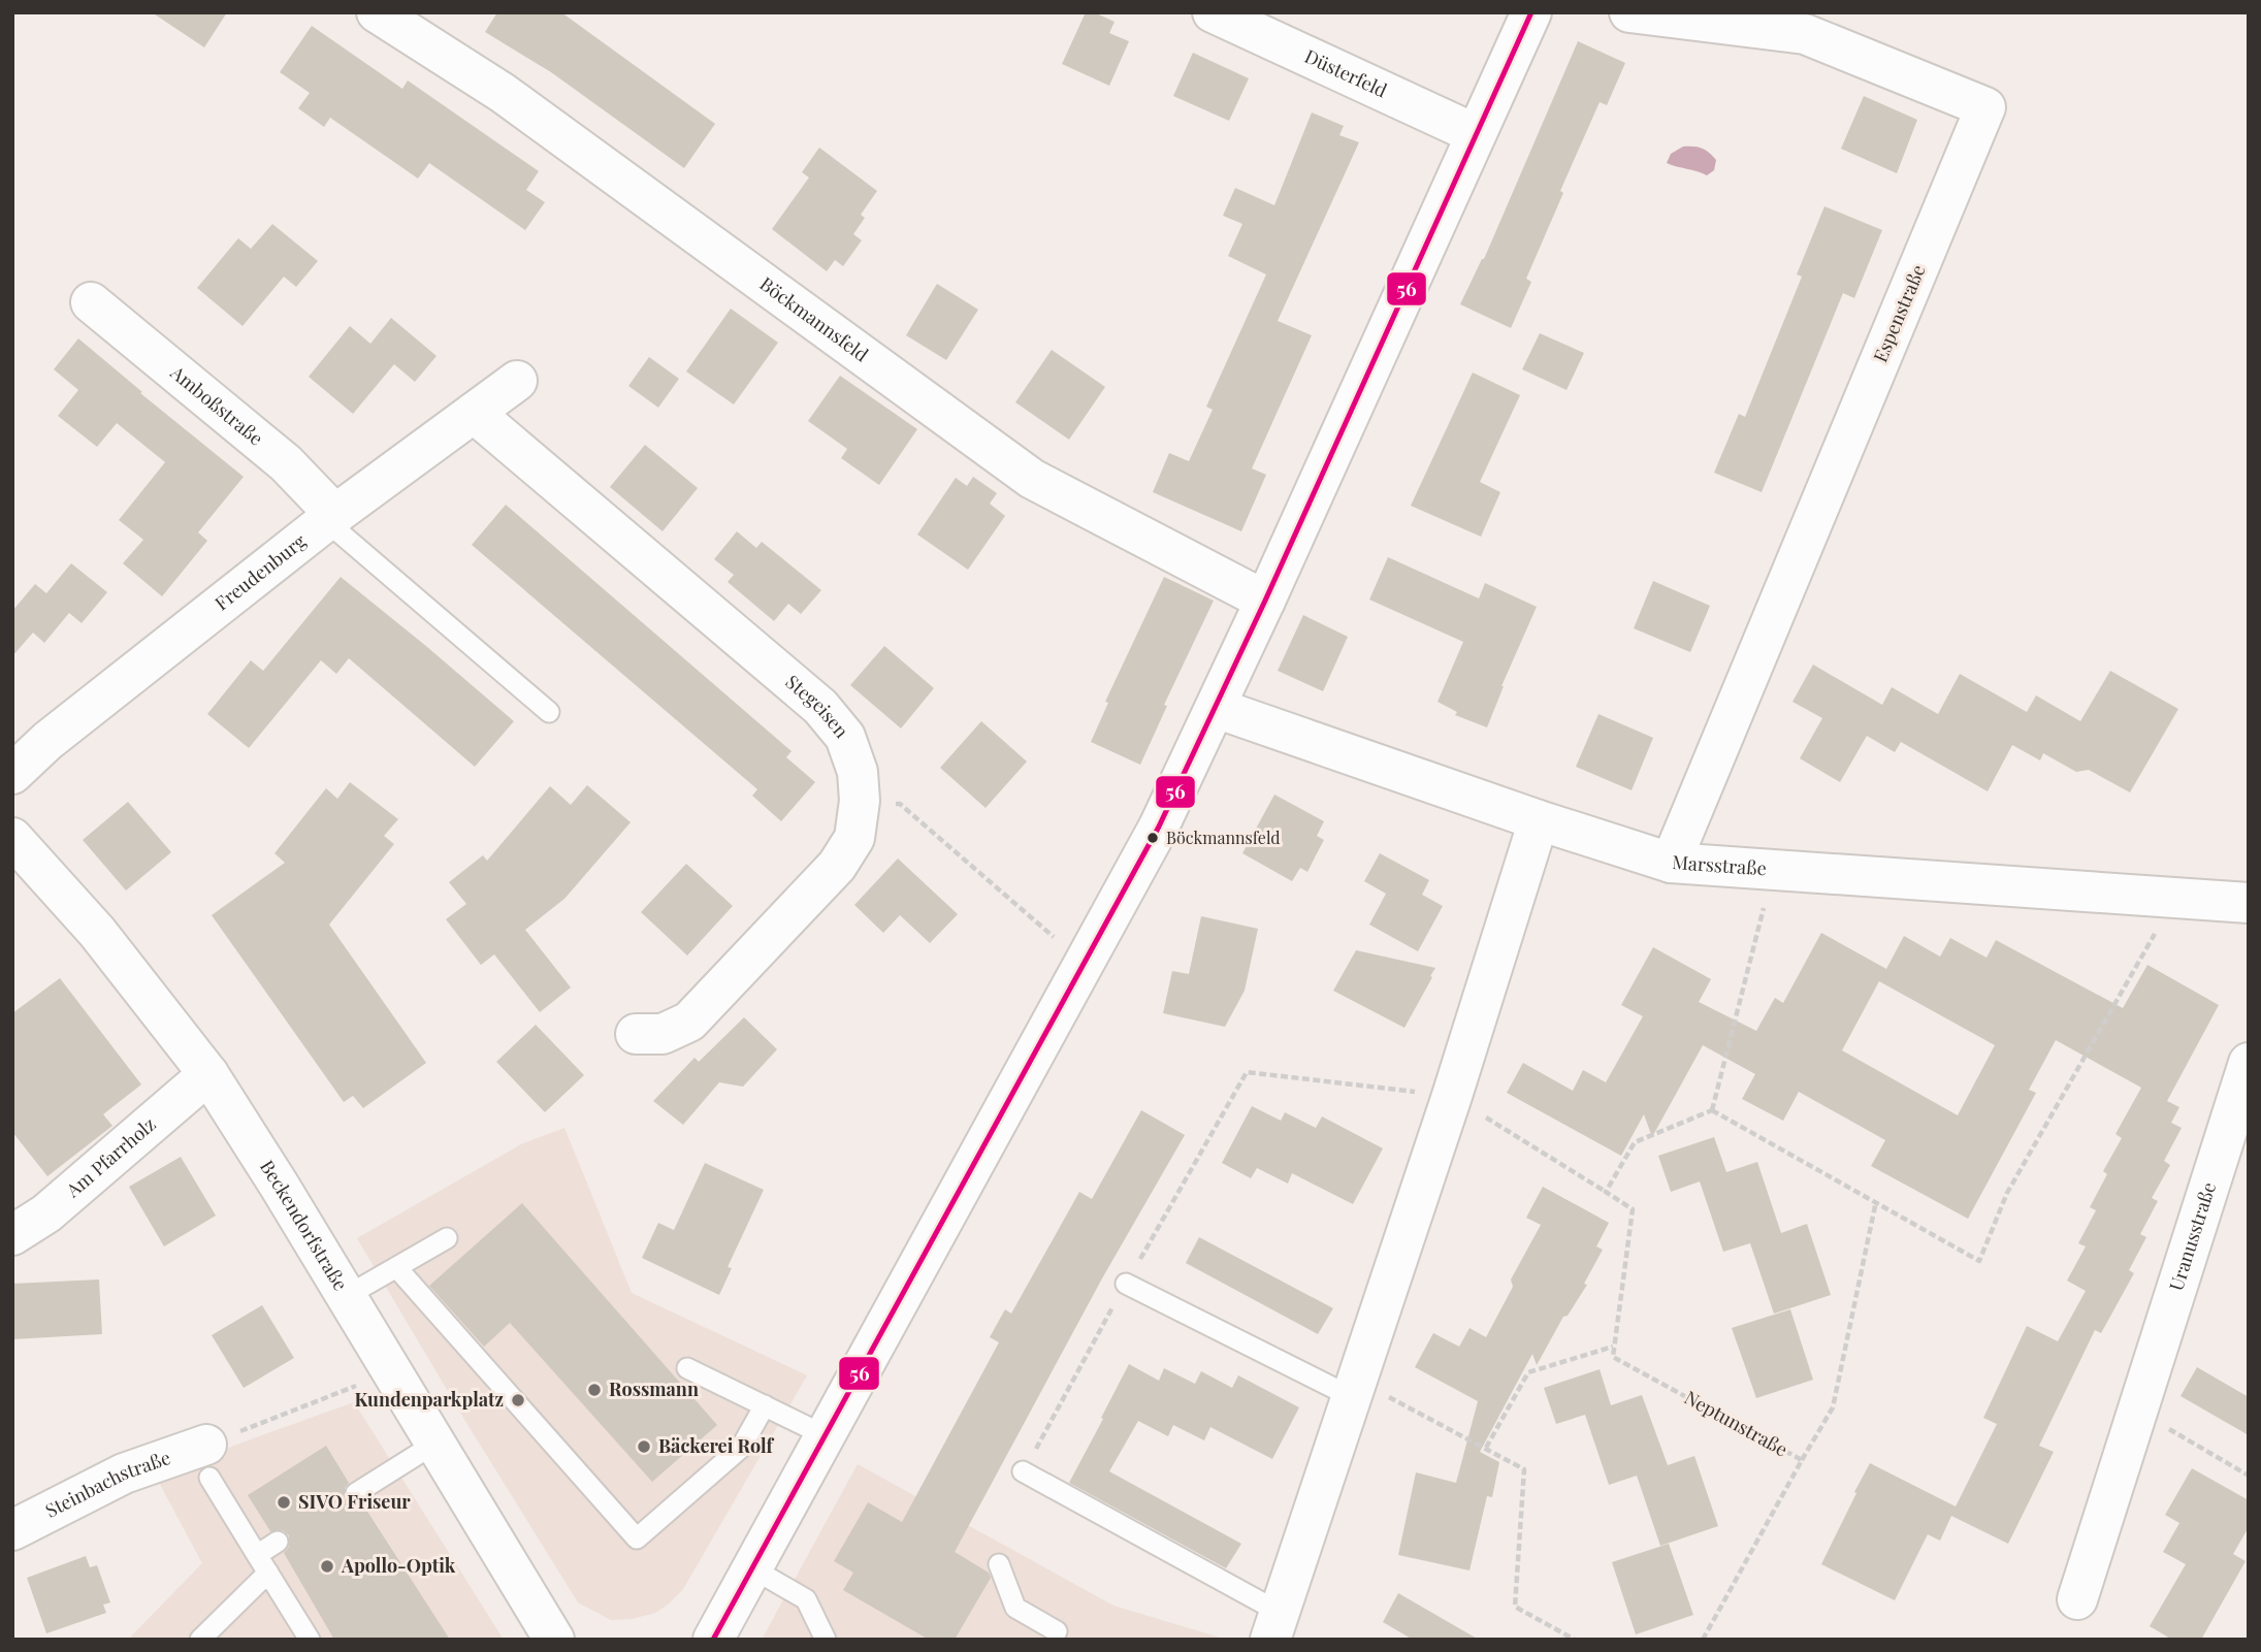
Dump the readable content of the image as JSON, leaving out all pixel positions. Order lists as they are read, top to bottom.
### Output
{
  "streets": {
    "street": [
      "Düsterfeld",
      "Espenstraße",
      "Böckmannsfeld",
      "Amboßstraße",
      "Freudenburg",
      "Stegeisen",
      "Marsstraße",
      "Am Pfarrholz",
      "Beckendorfstraße",
      "Uranusstraße",
      "Steinbachstraße"
    ],
    "path": ["Neptunstraße"]
  },
  "crossings": [
    ["Espenstraße", "Marsstraße"],
    ["Amboßstraße", "Freudenburg"],
    ["Freudenburg", "Stegeisen"],
    ["Am Pfarrholz", "Beckendorfstraße"]
  ],
  "places": [
    "Böckmannsfeld",
    "Rossmann",
    "Kundenparkplatz",
    "Bäckerei Rolf",
    "SIVO Friseur",
    "Apollo-Optik"
  ],
  "lines": ["transit line 56"]
}
